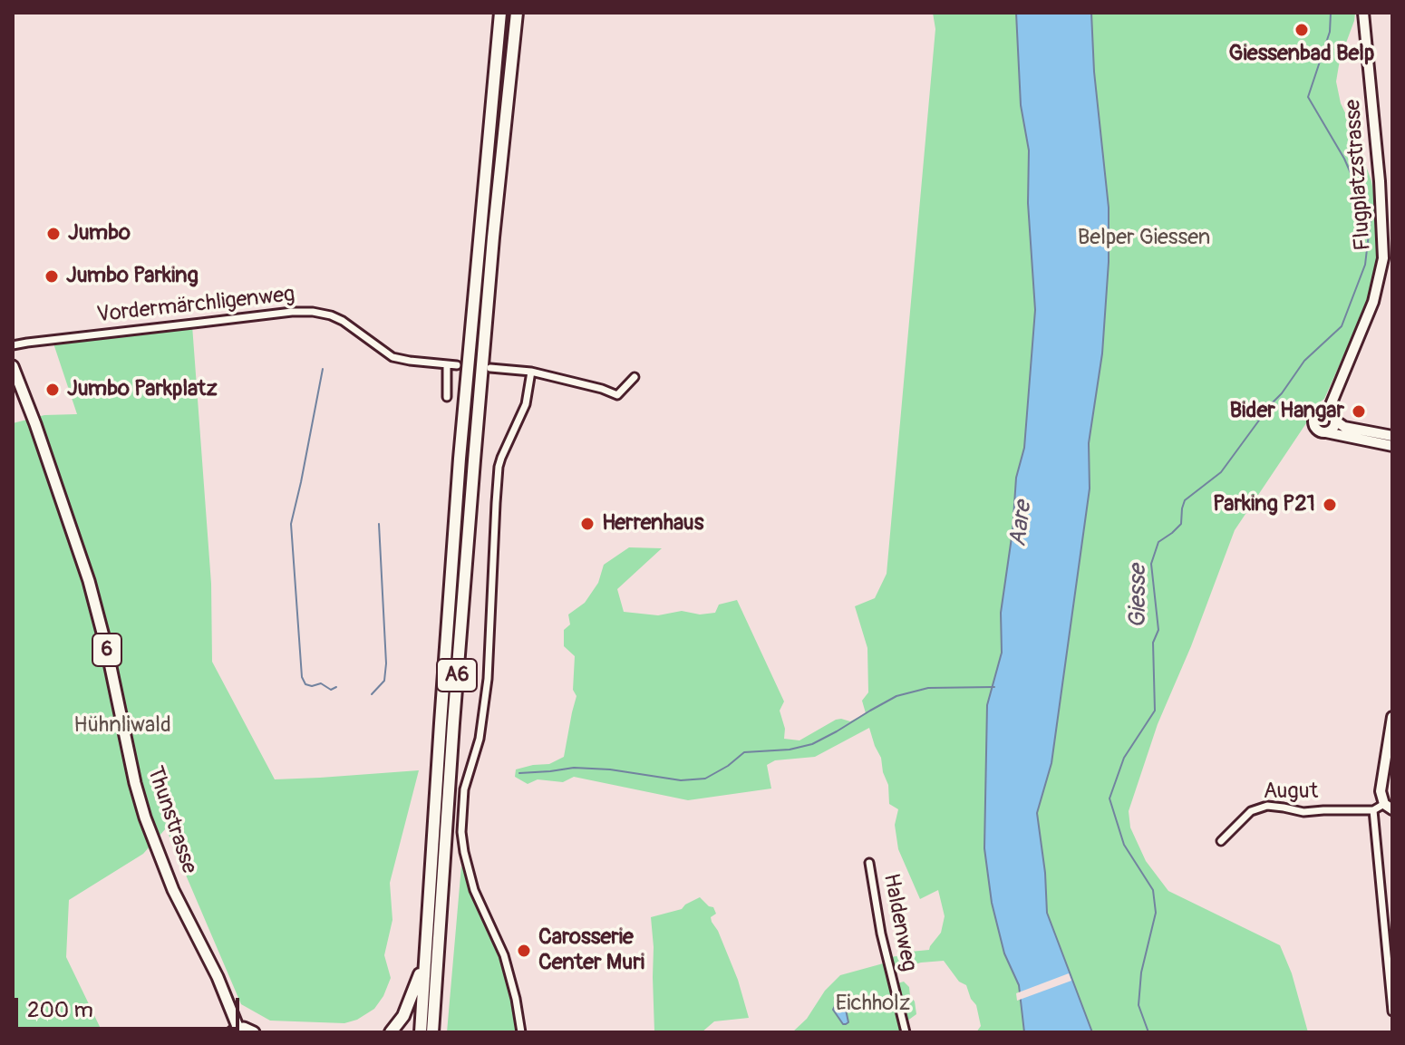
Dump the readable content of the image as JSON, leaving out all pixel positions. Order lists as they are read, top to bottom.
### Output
{
  "streets": {
    "highway": ["A6"],
    "main road": ["6", "Thunstrasse"],
    "street": [
      "Flugplatzstrasse",
      "Vordermärchligenweg",
      "Augut",
      "Haldenweg"
    ]
  },
  "water": ["Aare", "Giesse"],
  "parks": ["Belper Giessen", "Hühnliwald", "Eichholz"],
  "places": [
    "Giessenbad Belp",
    "Jumbo",
    "Jumbo Parking",
    "Jumbo Parkplatz",
    "Bider Hangar",
    "Parking P21",
    "Herrenhaus",
    "Carosserie Center Muri"
  ],
  "scale_bar": "200 m"
}
